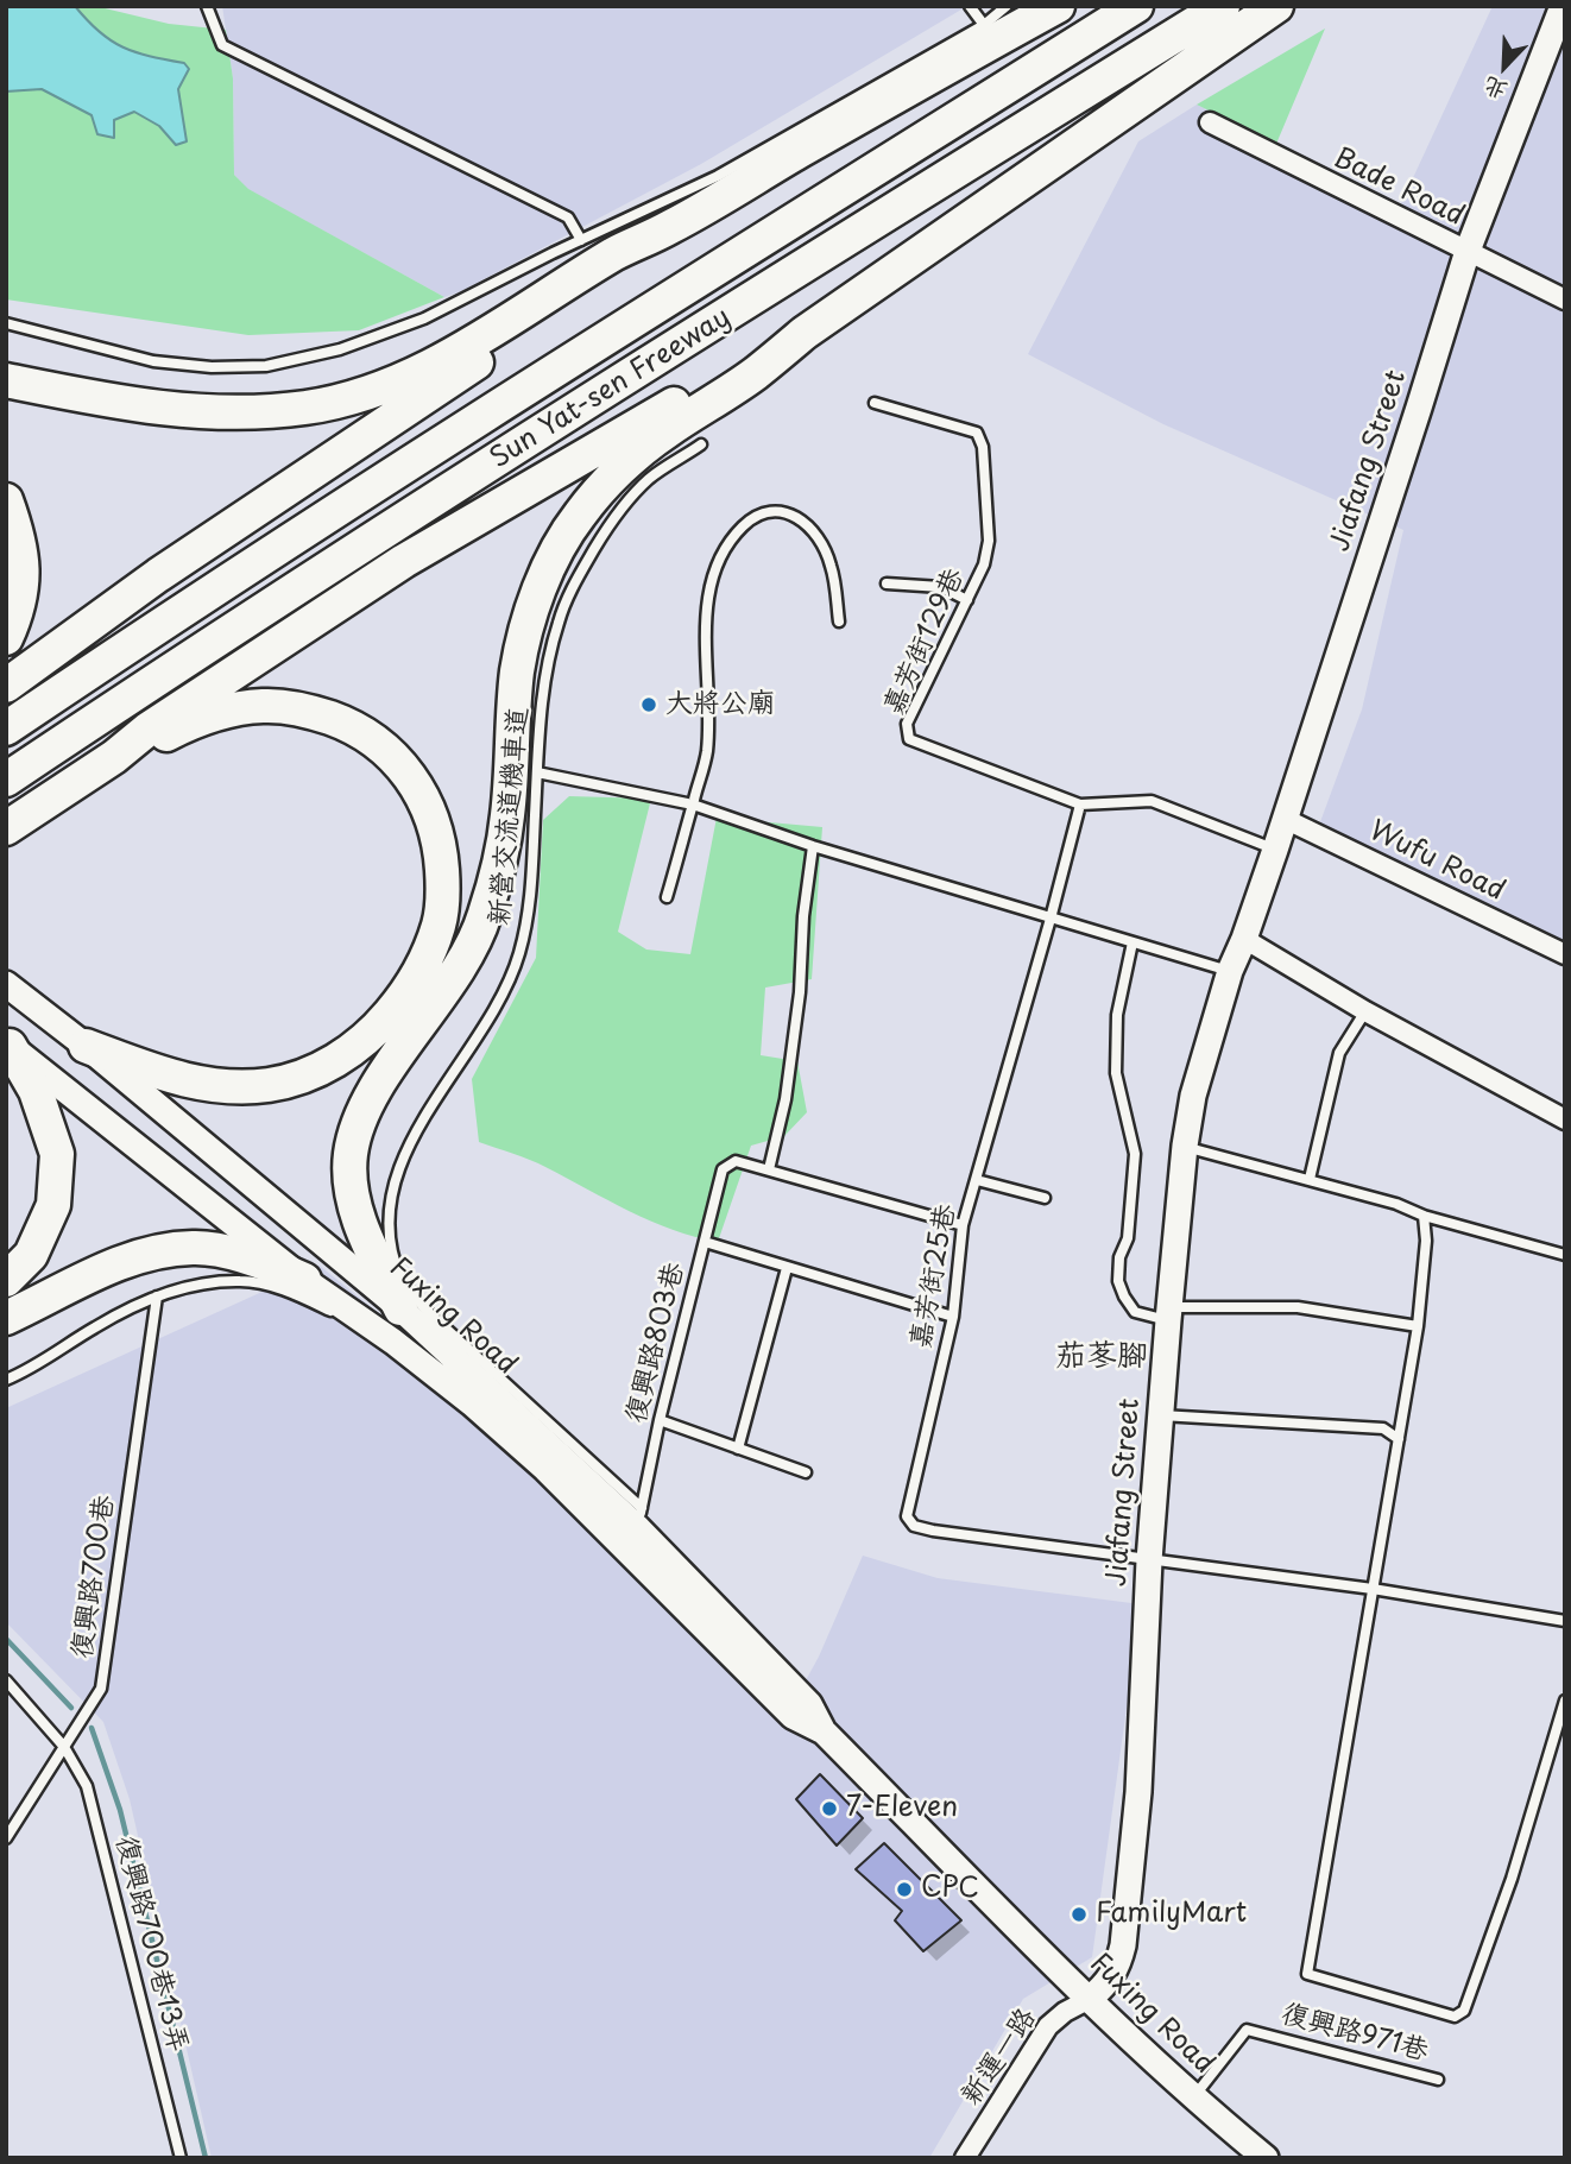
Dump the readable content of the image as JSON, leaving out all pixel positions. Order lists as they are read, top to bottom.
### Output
{
  "streets": {
    "highway": ["Sun Yat-sen Freeway"],
    "main road": ["Jiafang Street", "Fuxing Road"],
    "street": ["Bade Road", "Wufu Road", "新運一路"],
    "lane": [
      "嘉芳街129巷",
      "新營交流道機車道",
      "嘉芳街25巷",
      "復興路803巷",
      "復興路700巷",
      "復興路700巷13弄",
      "復興路971巷"
    ]
  },
  "crossings": [
    ["Bade Road", "Jiafang Street"],
    ["Jiafang Street", "嘉芳街129巷"],
    ["Jiafang Street", "Wufu Road"],
    ["Jiafang Street", "嘉芳街25巷"],
    ["Jiafang Street", "Fuxing Road"],
    ["Jiafang Street", "新運一路"],
    ["嘉芳街129巷", "嘉芳街25巷"],
    ["新營交流道機車道", "Fuxing Road"],
    ["新營交流道機車道", "復興路803巷"],
    ["Fuxing Road", "復興路803巷"],
    ["Fuxing Road", "復興路971巷"],
    ["Fuxing Road", "新運一路"],
    ["復興路700巷", "復興路700巷13弄"]
  ],
  "districts": ["茄苳腳"],
  "places": [
    "大將公廟",
    "7-Eleven",
    "CPC",
    "FamilyMart"
  ],
  "north": "bottom left"
}
